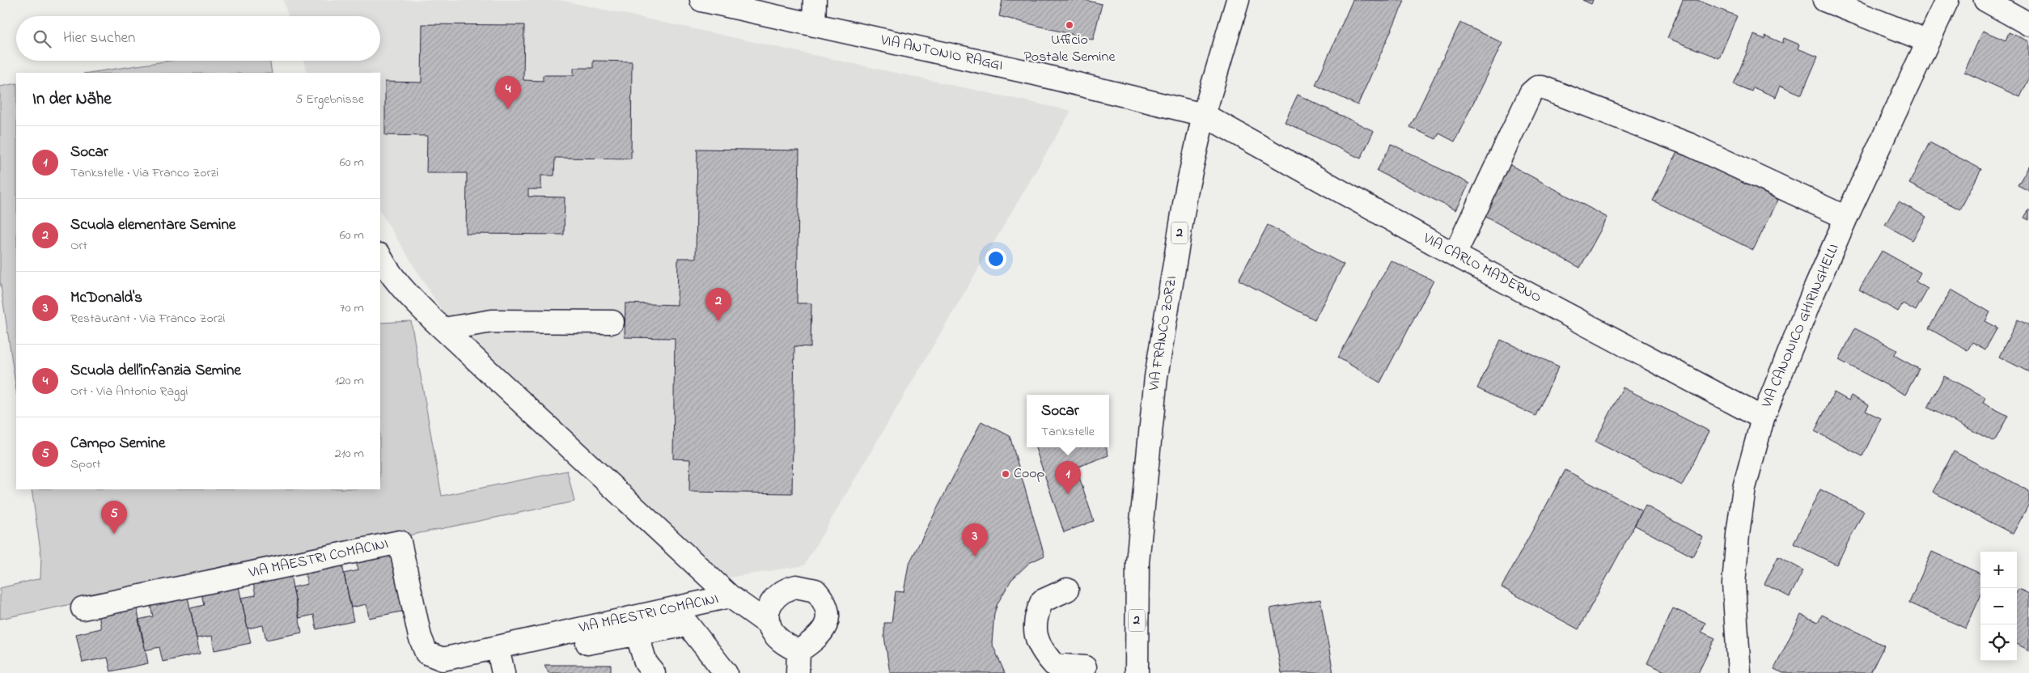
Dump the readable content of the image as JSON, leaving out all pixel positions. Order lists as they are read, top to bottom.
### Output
{
  "streets": {
    "street": [
      "VIA ANTONIO RAGGI",
      "2",
      "VIA CARLO MADERNO",
      "VIA CANONICO GHIRINGHELLI",
      "VIA FRANCO ZORZI",
      "VIA MAESTRI COMACINI"
    ]
  },
  "crossings": [
    ["VIA ANTONIO RAGGI", "VIA CARLO MADERNO"],
    ["VIA ANTONIO RAGGI", "VIA FRANCO ZORZI"],
    ["VIA CARLO MADERNO", "VIA CANONICO GHIRINGHELLI"],
    ["VIA CARLO MADERNO", "VIA FRANCO ZORZI"]
  ],
  "places": ["Ufficio Postale Semine", "Coop"],
  "page": {
    "search": "Hier suchen",
    "heading": ["In der Nähe", "5 Ergebnisse"],
    "pins": [
      "4",
      "2",
      "1",
      "5",
      "3"
    ],
    "list": [
      {
        "mark": "1",
        "name": "Socar",
        "note": "Tankstelle · Via Franco Zorzi",
        "value": "60 m"
      },
      {
        "mark": "2",
        "name": "Scuola elementare Semine",
        "note": "Ort",
        "value": "60 m"
      },
      {
        "mark": "3",
        "name": "McDonald's",
        "note": "Restaurant · Via Franco Zorzi",
        "value": "70 m"
      },
      {
        "mark": "4",
        "name": "Scuola dell’infanzia Semine",
        "note": "Ort · Via Antonio Raggi",
        "value": "120 m"
      },
      {
        "mark": "5",
        "name": "Campo Semine",
        "note": "Sport",
        "value": "210 m"
      }
    ],
    "popup": ["Socar", "Tankstelle"],
    "map_buttons": ["+", "−"]
  }
}
